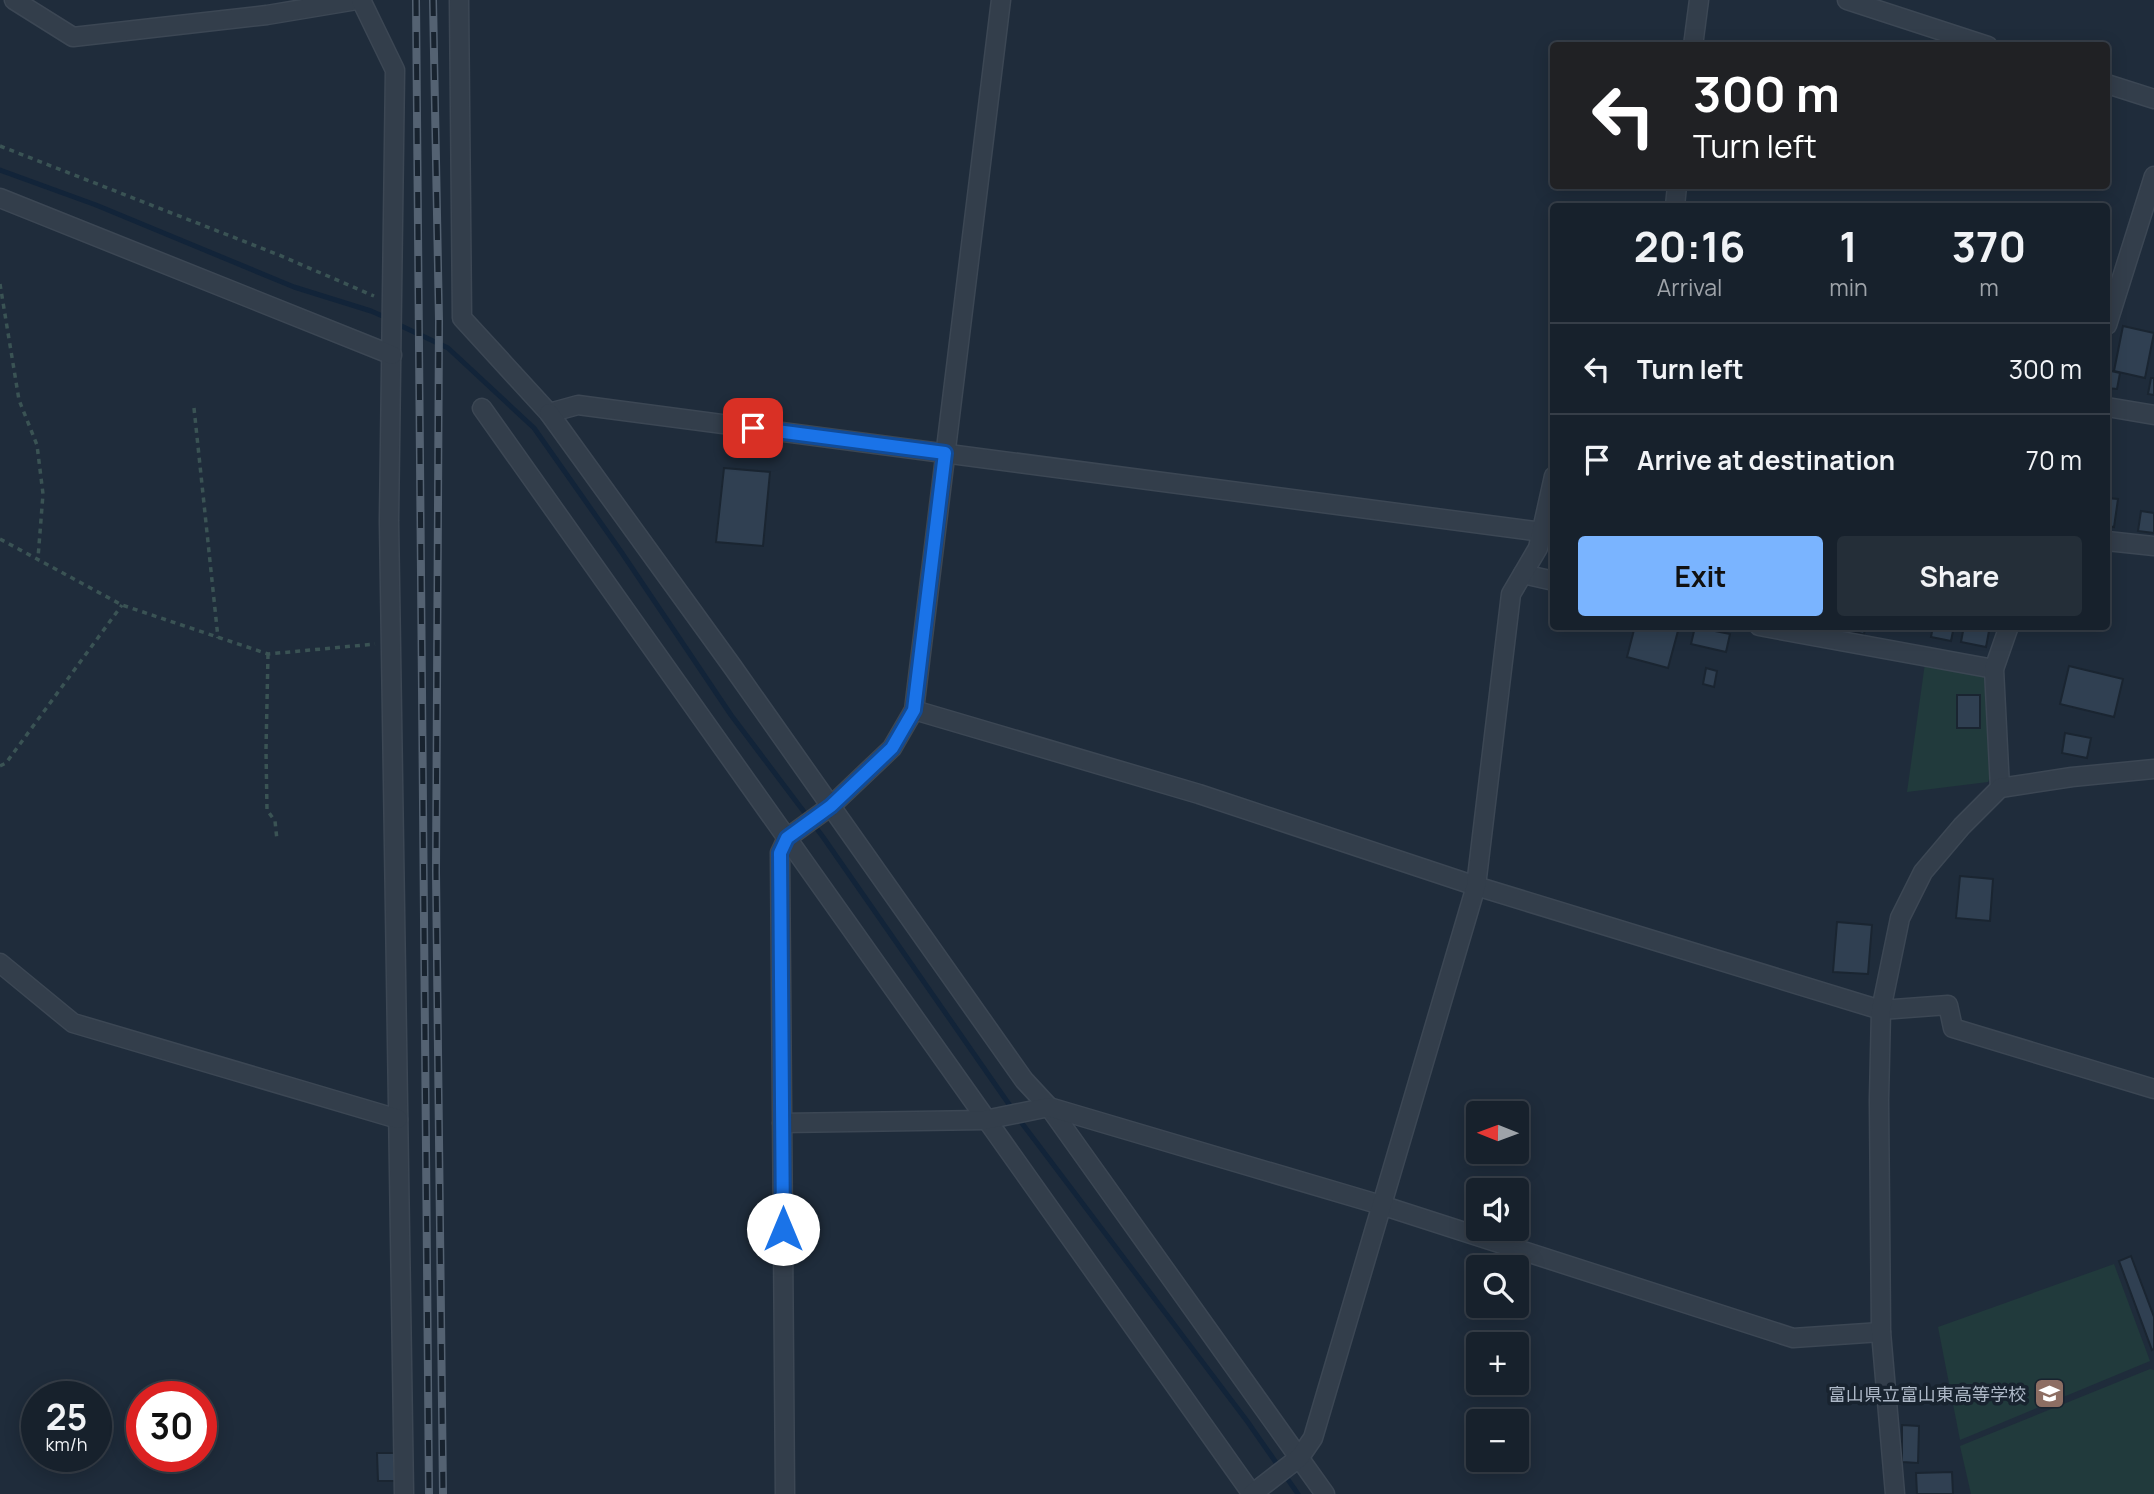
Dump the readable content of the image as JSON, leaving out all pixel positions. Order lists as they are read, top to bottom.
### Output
{
  "places": {
    "school or university": ["富山県立富山東高等学校"]
  },
  "north": "left",
  "page": {
    "turn": ["300 m", "Turn left"],
    "eta": [
      "20:16",
      "Arrival",
      "1",
      "min",
      "370",
      "m"
    ],
    "list": [
      {
        "name": "Turn left",
        "value": "300 m"
      },
      {
        "name": "Arrive at destination",
        "value": "70 m"
      }
    ],
    "buttons": ["Exit", "Share"],
    "map_buttons": ["+", "−"],
    "speed": "25 km/h",
    "limit": "30"
  }
}
